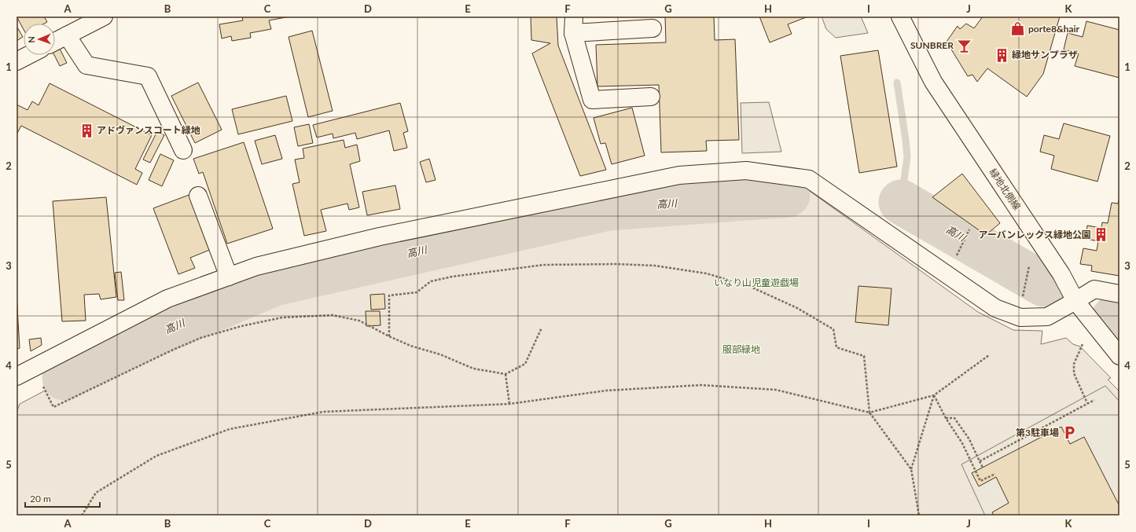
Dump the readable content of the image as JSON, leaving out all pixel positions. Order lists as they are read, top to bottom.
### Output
{
  "streets": {
    "street": ["緑地北側線"]
  },
  "water": ["高川"],
  "parks": ["いなり山児童遊戯場", "服部緑地"],
  "places": {
    "shop": ["porte8&hair"],
    "bar": ["SUNBRER"],
    "building": ["緑地サンプラザ", "アドヴァンスコート緑地", "アーバンレックス緑地公園"],
    "parking": ["第3駐車場"]
  },
  "scale_bar": "20 m",
  "north": "left",
  "grid": {
    "columns": [
      "A",
      "B",
      "C",
      "D",
      "E",
      "F",
      "G",
      "H",
      "I",
      "J",
      "K"
    ],
    "rows": [
      "1",
      "2",
      "3",
      "4",
      "5"
    ]
  }
}
